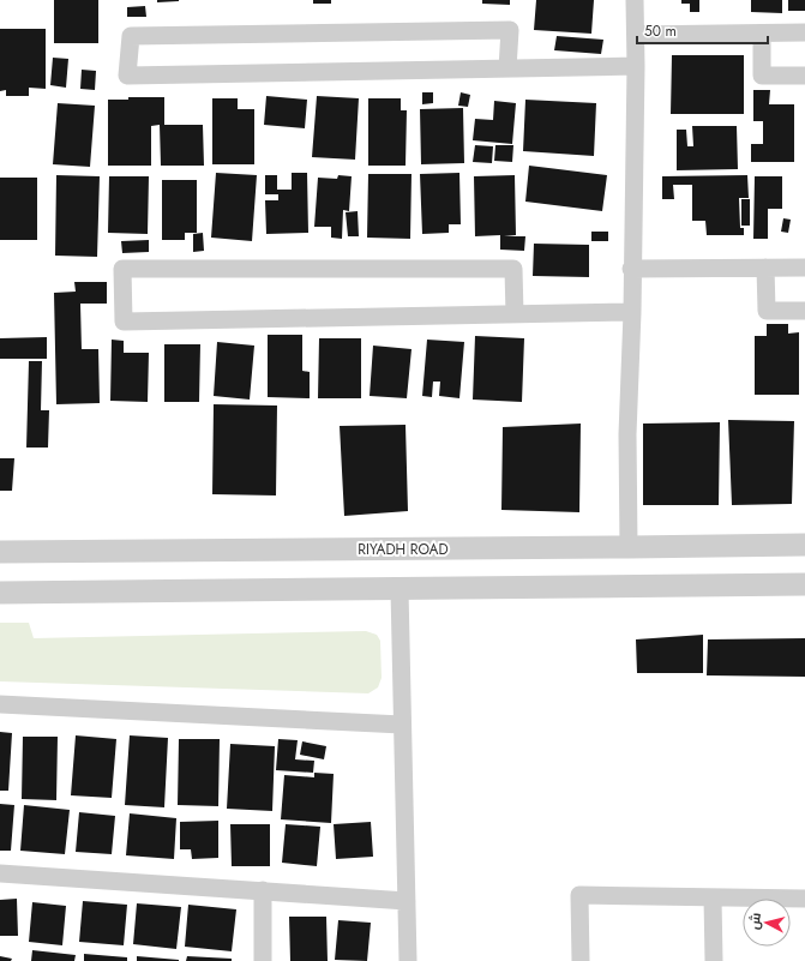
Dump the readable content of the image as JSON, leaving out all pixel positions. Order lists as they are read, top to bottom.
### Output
{
  "streets": {
    "street": ["RIYADH ROAD"]
  },
  "scale_bar": "50 m",
  "north": "left"
}
